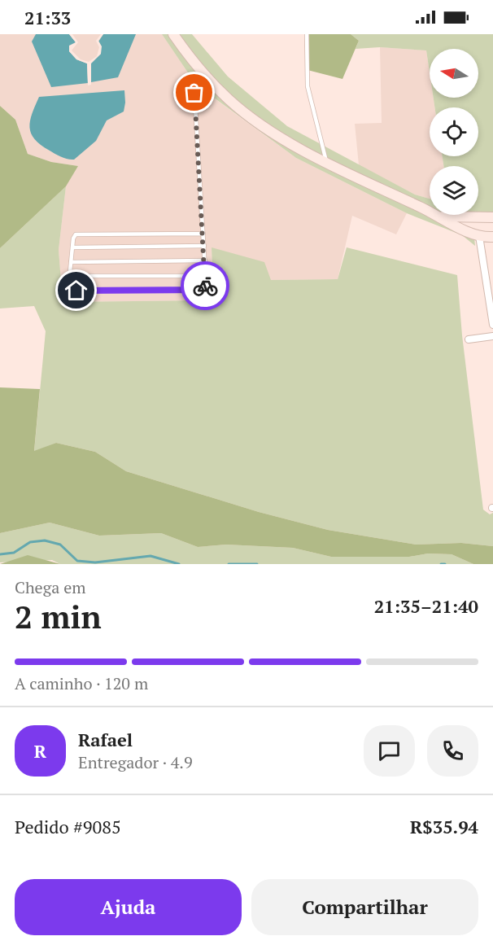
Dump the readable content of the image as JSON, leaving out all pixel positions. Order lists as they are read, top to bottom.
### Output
{
  "north": "left",
  "page": {
    "status": "21:33",
    "heading": ["2 min", "Chega em", "21:35–21:40"],
    "panel": [
      "Rafael",
      "Entregador · 4.9",
      "Pedido #9085",
      "R$35.94"
    ],
    "bar": "A caminho · 120 m",
    "round": "R",
    "buttons": ["Ajuda", "Compartilhar"]
  }
}
